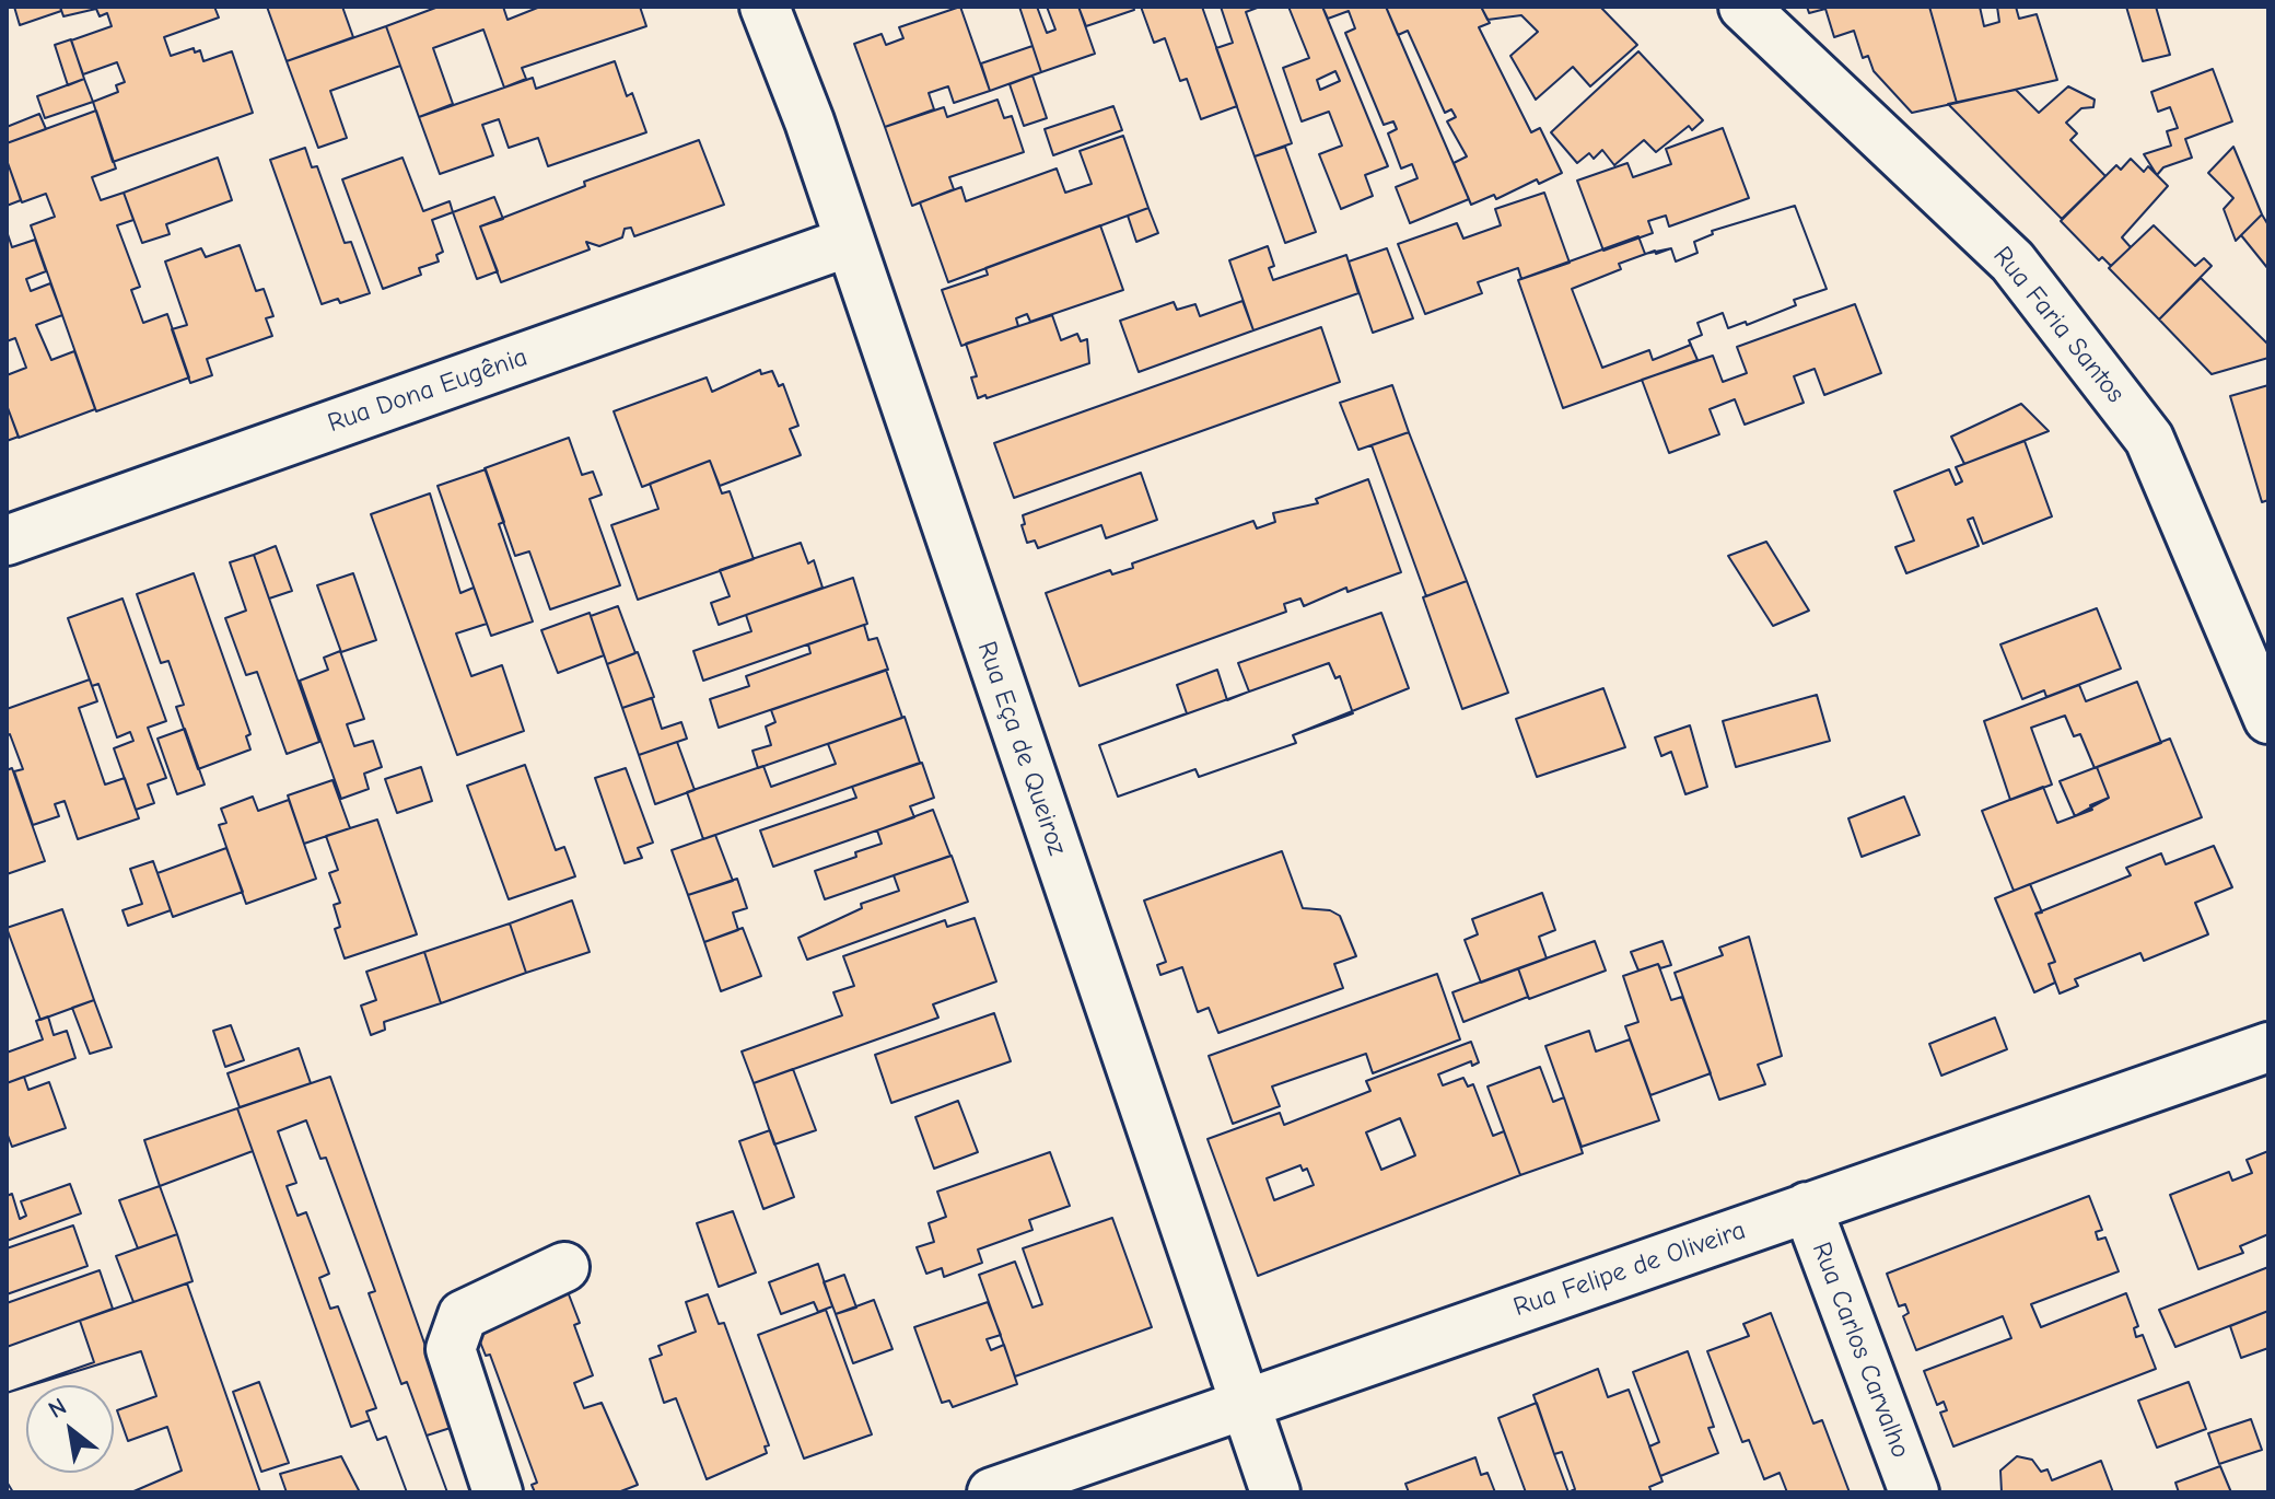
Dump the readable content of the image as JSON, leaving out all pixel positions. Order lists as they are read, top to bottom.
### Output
{
  "streets": {
    "street": [
      "Rua Faria Santos",
      "Rua Dona Eugênia",
      "Rua Eça de Queiroz",
      "Rua Felipe de Oliveira",
      "Rua Carlos Carvalho"
    ]
  },
  "crossings": [
    ["Rua Dona Eugênia", "Rua Eça de Queiroz"],
    ["Rua Eça de Queiroz", "Rua Felipe de Oliveira"],
    ["Rua Felipe de Oliveira", "Rua Carlos Carvalho"]
  ],
  "north": "top left"
}
